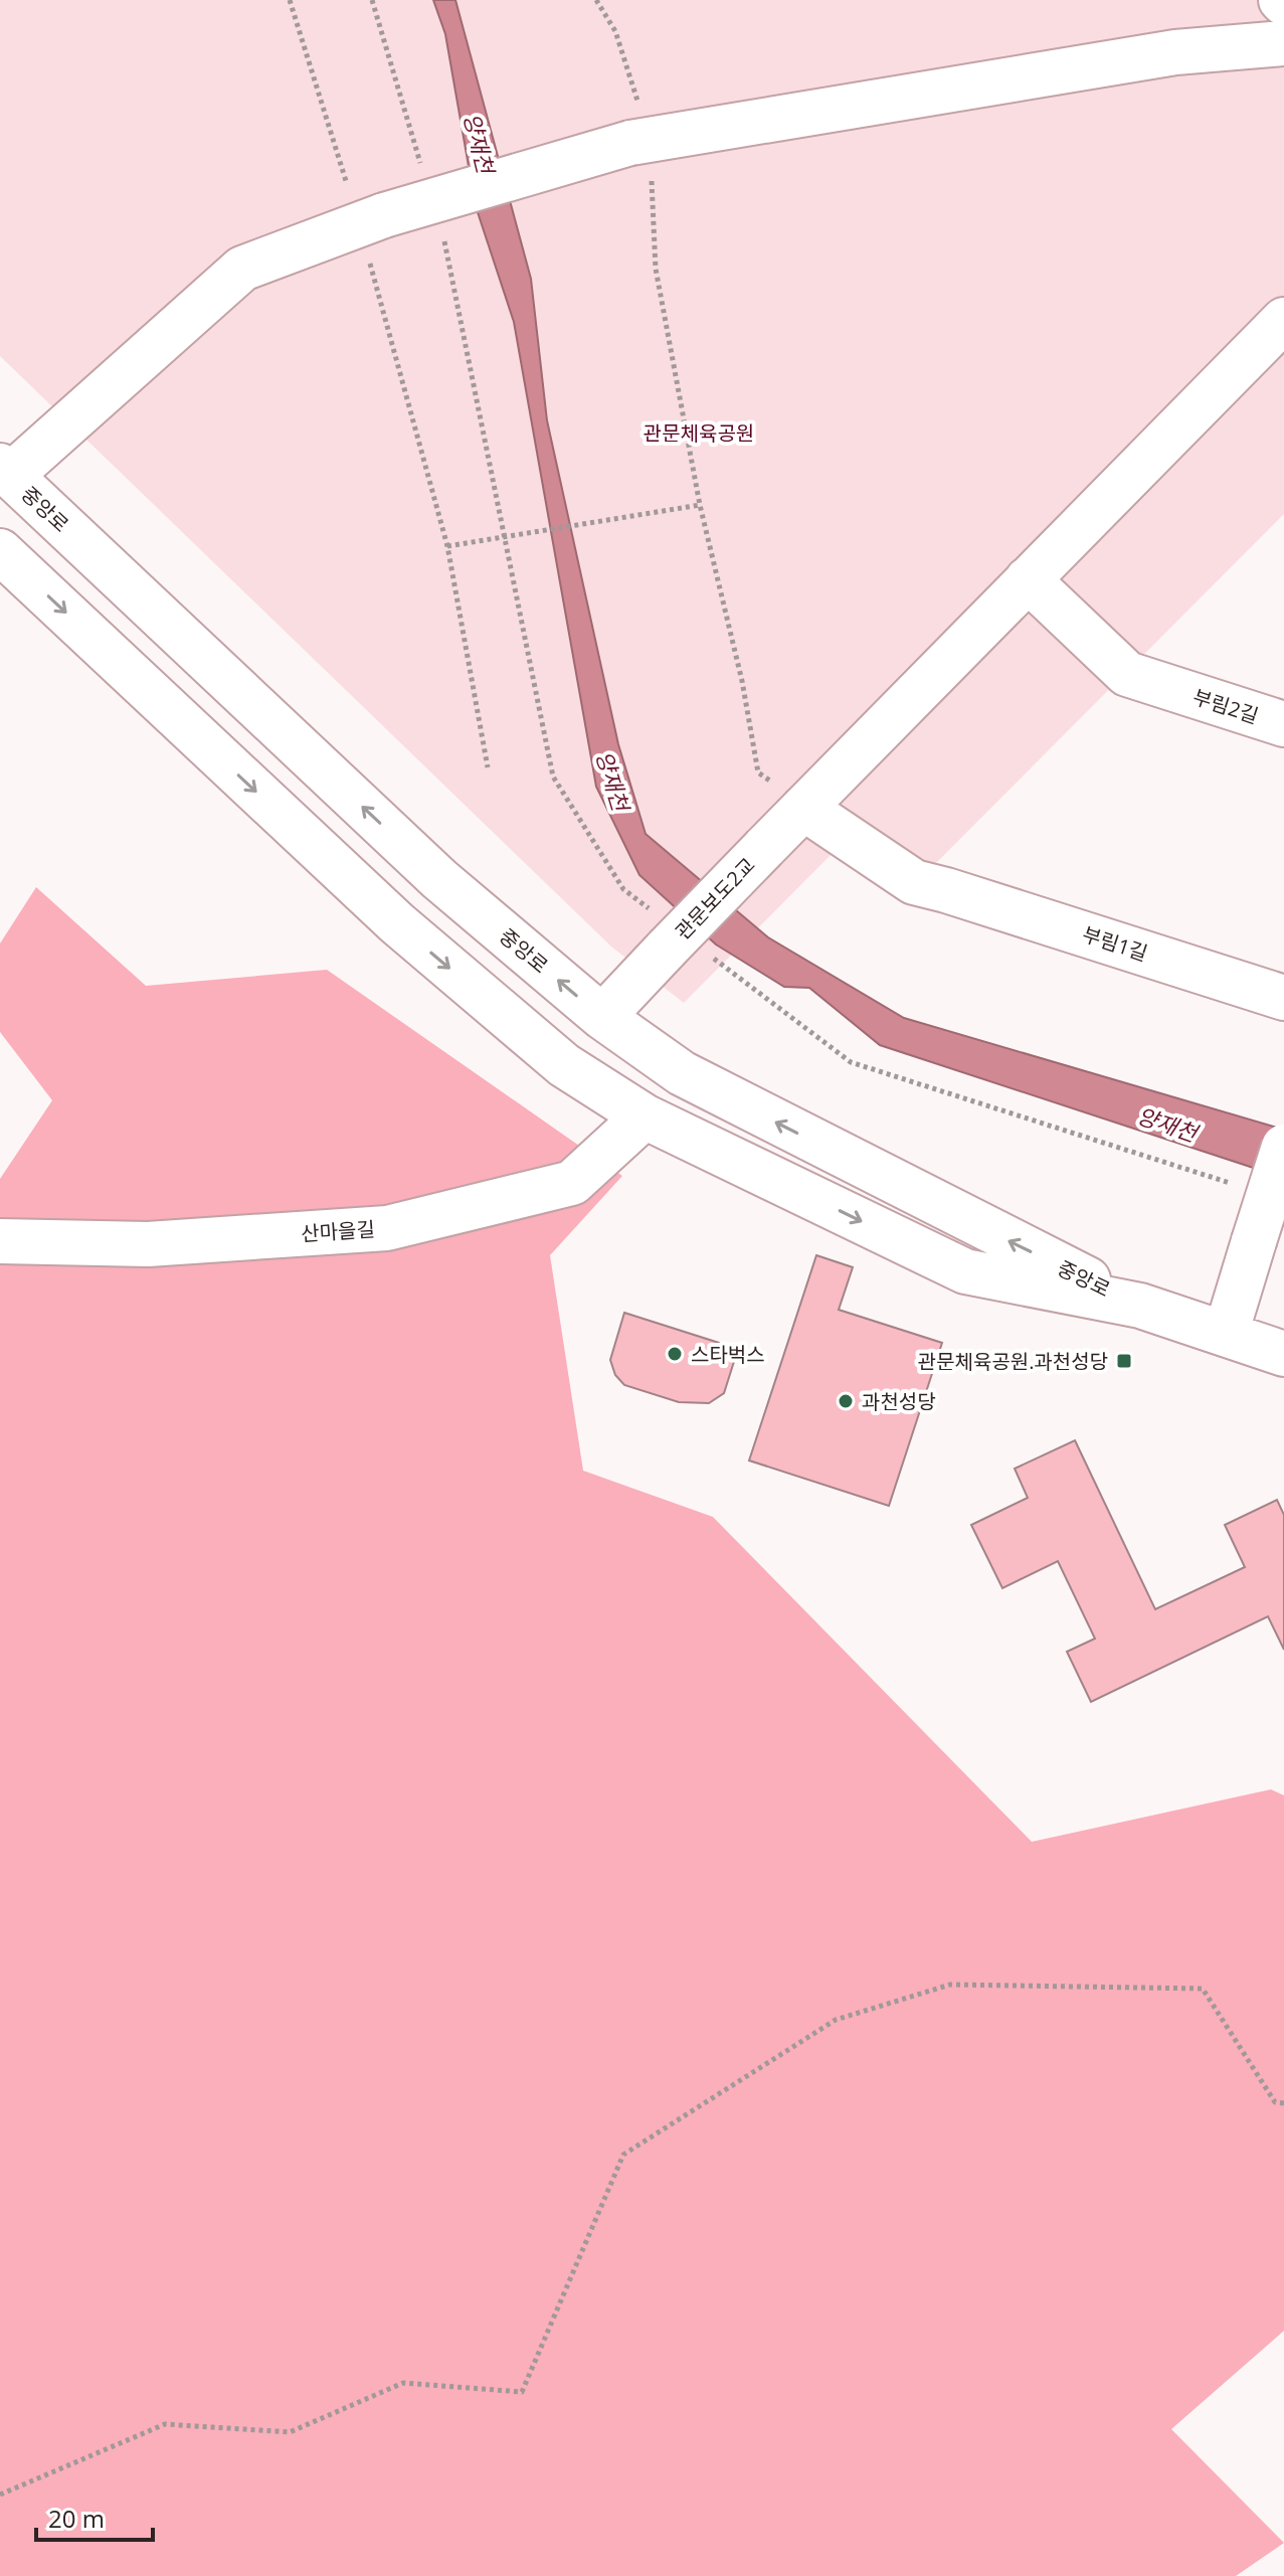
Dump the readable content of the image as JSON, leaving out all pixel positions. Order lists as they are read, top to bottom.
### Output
{
  "streets": {
    "street": [
      "중앙로",
      "부림2길",
      "관문보도2교",
      "부림1길",
      "산마을길"
    ]
  },
  "crossings": [
    ["중앙로", "관문보도2교"],
    ["중앙로", "산마을길"],
    ["부림2길", "관문보도2교"],
    ["관문보도2교", "부림1길"]
  ],
  "water": ["양재천"],
  "parks": ["관문체육공원"],
  "places": {
    "other": ["스타벅스", "과천성당"],
    "transit": ["관문체육공원.과천성당"]
  },
  "scale_bar": "20 m"
}
